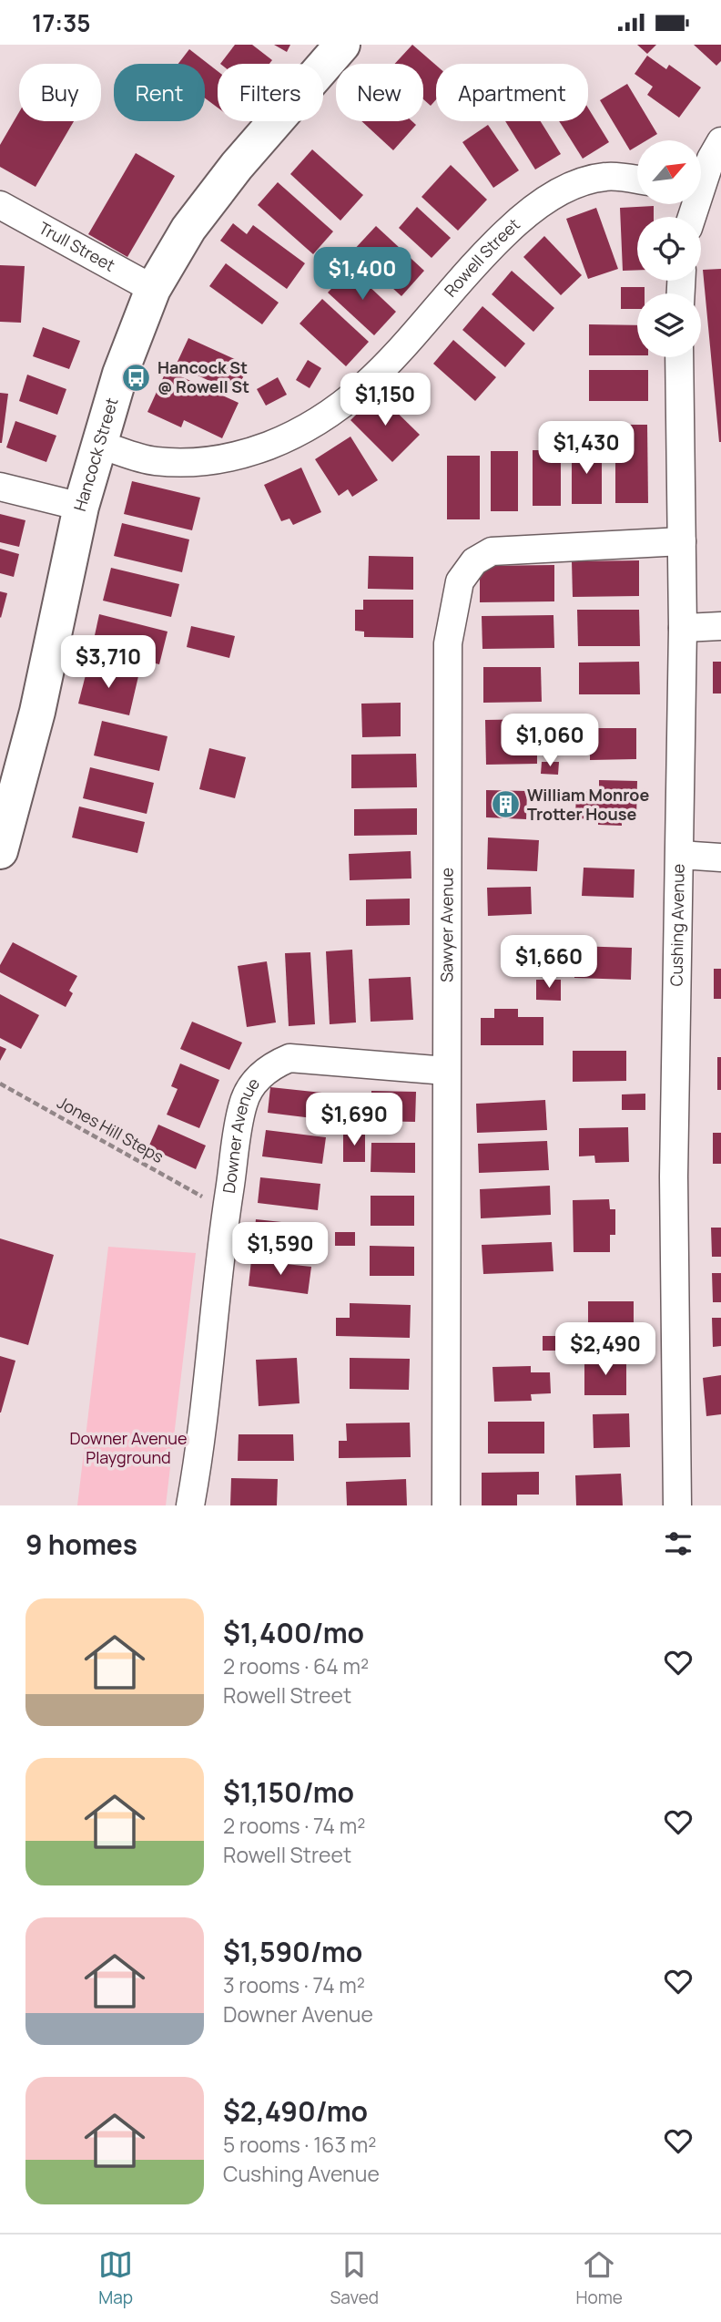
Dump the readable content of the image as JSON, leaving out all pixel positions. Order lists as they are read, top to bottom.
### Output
{
  "streets": {
    "main road": ["Hancock Street"],
    "street": [
      "Trull Street",
      "Rowell Street",
      "Sawyer Avenue",
      "Cushing Avenue",
      "Downer Avenue"
    ],
    "path": ["Jones Hill Steps"]
  },
  "crossings": [
    ["Trull Street", "Hancock Street"],
    ["Rowell Street", "Hancock Street"],
    ["Sawyer Avenue", "Cushing Avenue"],
    ["Sawyer Avenue", "Downer Avenue"]
  ],
  "parks": ["Downer Avenue Playground"],
  "places": {
    "bus stop": ["Hancock St @ Rowell St"],
    "building": ["William Monroe Trotter House"]
  },
  "north": "top right",
  "page": {
    "status": "17:35",
    "chip": [
      "Buy",
      "Rent",
      "Filters",
      "New",
      "Apartment"
    ],
    "price": [
      "$1,400",
      "$1,150",
      "$1,430",
      "$3,710",
      "$1,060",
      "$1,660",
      "$1,690",
      "$1,590",
      "$2,490"
    ],
    "heading": "9 homes",
    "list": [
      {
        "name": "$1,400/mo",
        "note": "2 rooms · 64 m² · Rowell Street"
      },
      {
        "name": "$1,150/mo",
        "note": "2 rooms · 74 m² · Rowell Street"
      },
      {
        "name": "$1,590/mo",
        "note": "3 rooms · 74 m² · Downer Avenue"
      },
      {
        "name": "$2,490/mo",
        "note": "5 rooms · 163 m² · Cushing Avenue"
      }
    ],
    "tabs": ["Map", "Saved", "Home"]
  }
}
